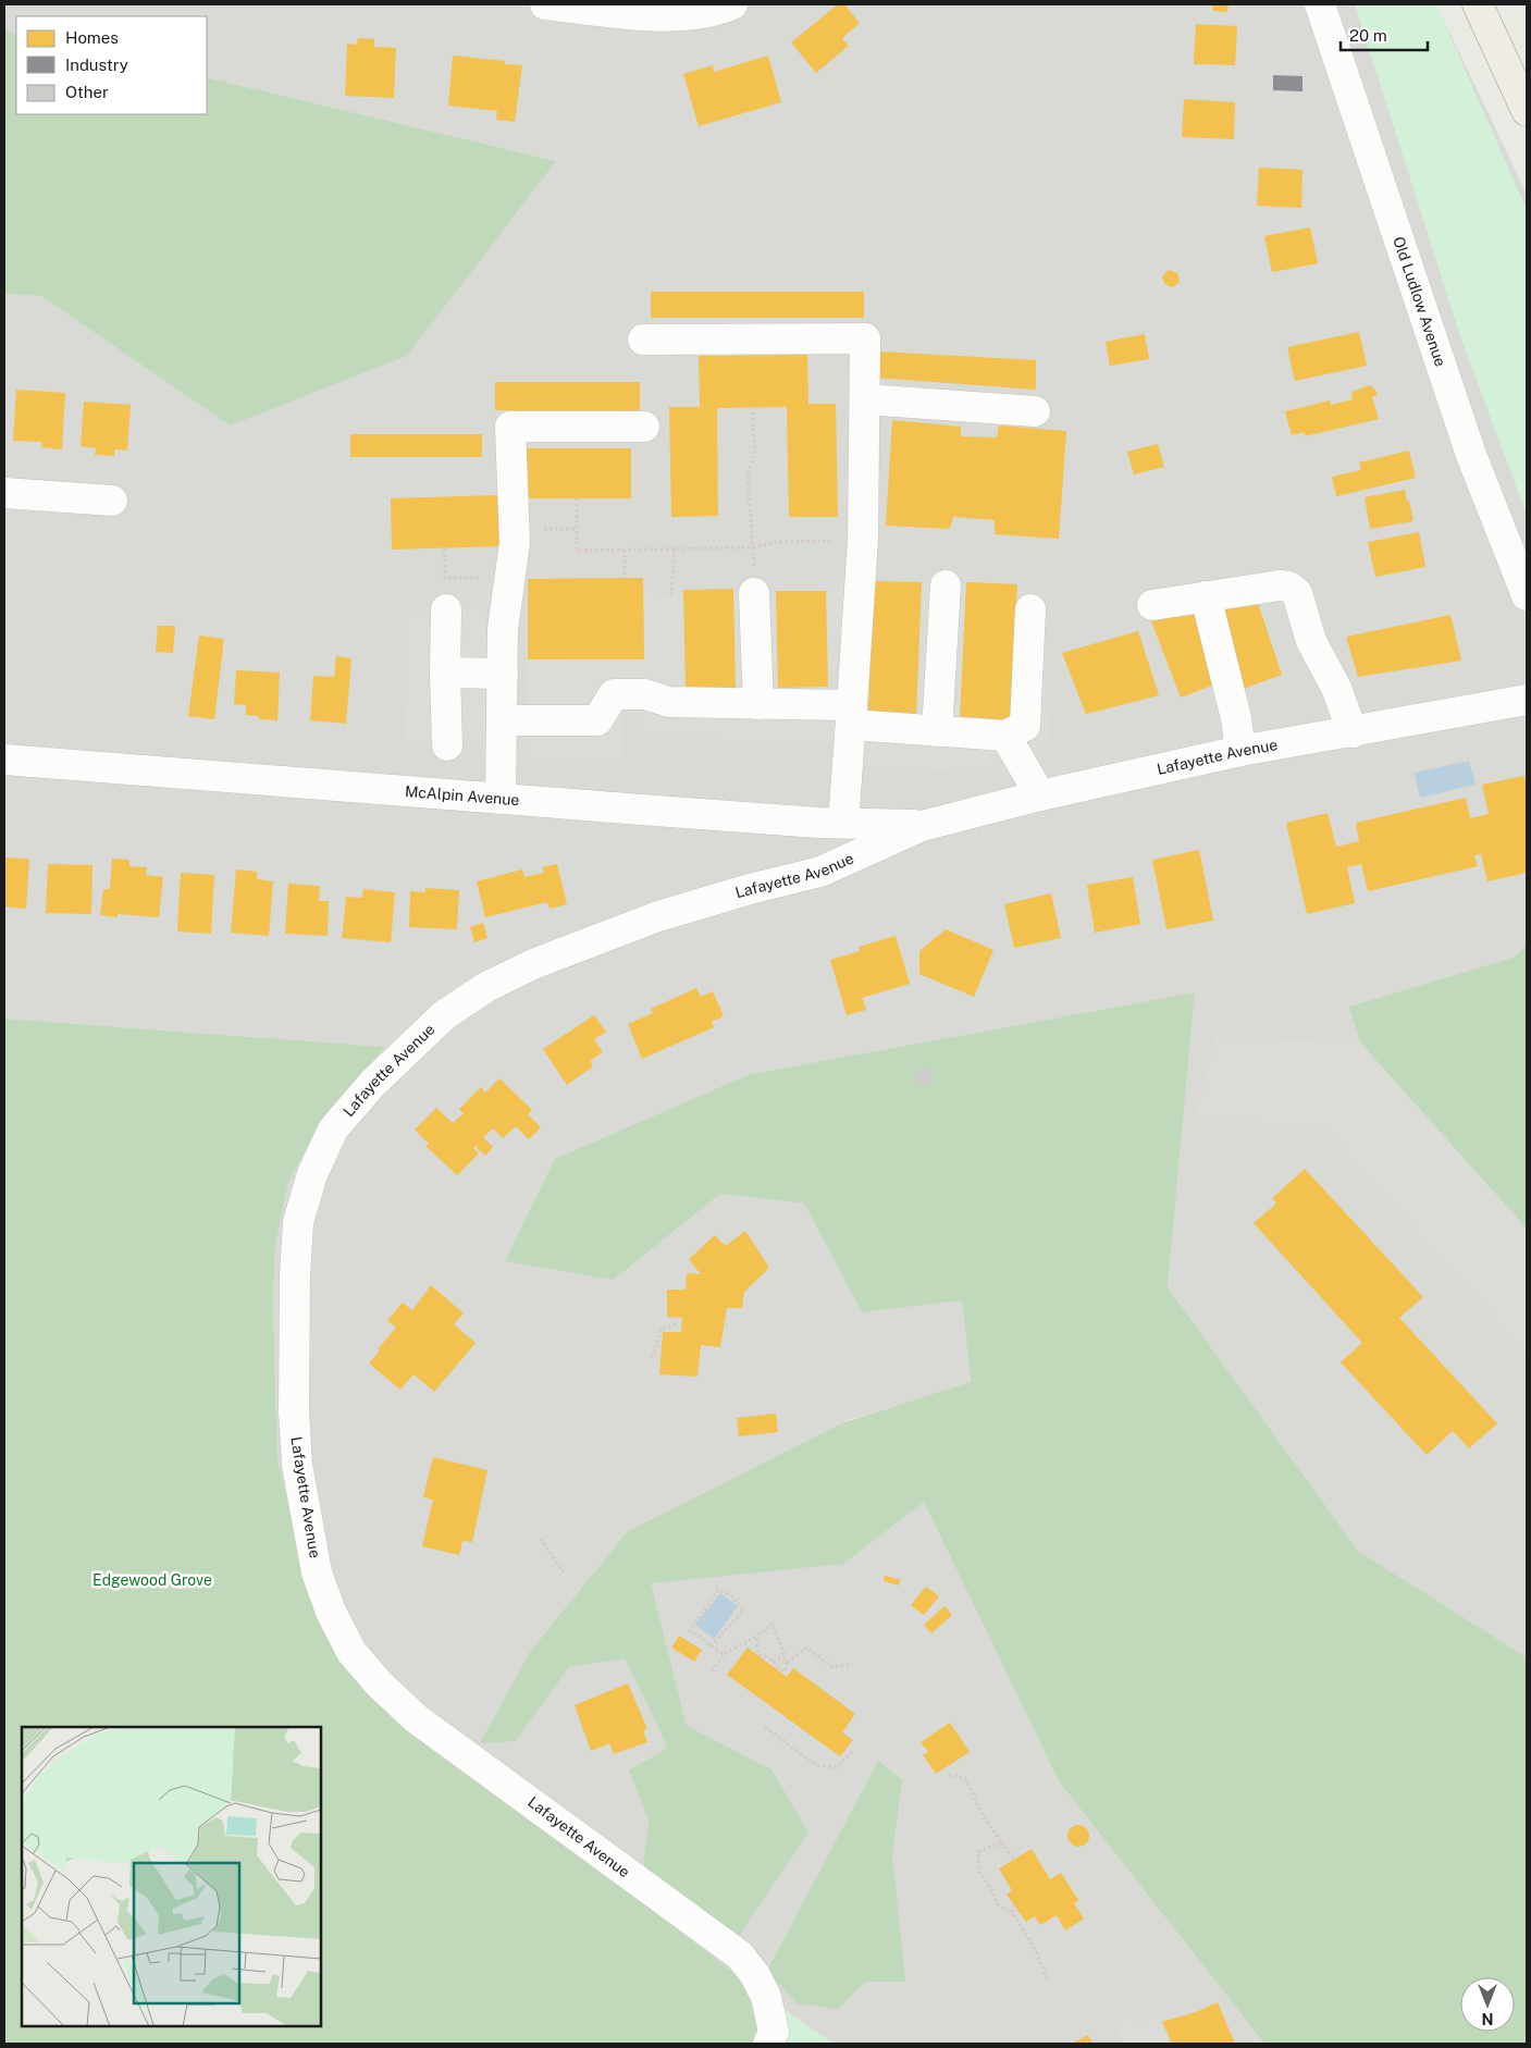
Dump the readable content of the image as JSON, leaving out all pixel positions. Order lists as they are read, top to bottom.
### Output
{
  "streets": {
    "street": ["Old Ludlow Avenue", "Lafayette Avenue", "McAlpin Avenue"]
  },
  "crossings": [
    ["Lafayette Avenue", "McAlpin Avenue"]
  ],
  "parks": ["Edgewood Grove"],
  "legend": ["Homes", "Industry", "Other"],
  "scale_bar": "20 m",
  "north": "bottom"
}
